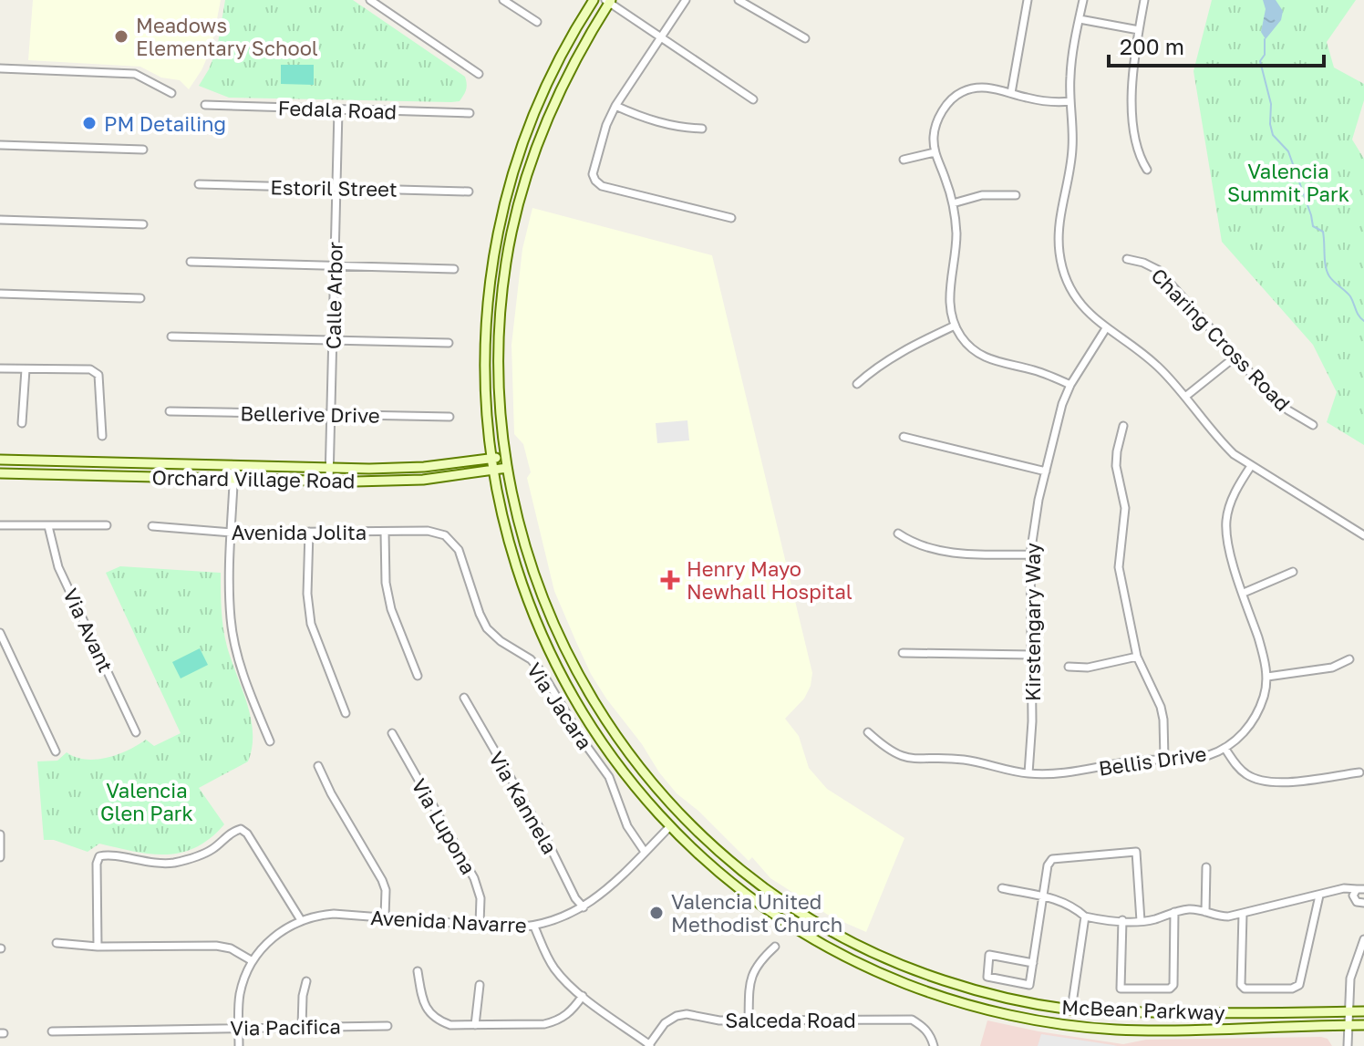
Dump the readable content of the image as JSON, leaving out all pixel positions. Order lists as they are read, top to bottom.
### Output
{
  "streets": {
    "main road": ["Orchard Village Road", "McBean Parkway"],
    "street": [
      "Fedala Road",
      "Estoril Street",
      "Calle Arbor",
      "Charing Cross Road",
      "Bellerive Drive",
      "Avenida Jolita",
      "Kirstengary Way",
      "Via Avant",
      "Via Jacara",
      "Bellis Drive",
      "Via Kannela",
      "Via Lupona",
      "Avenida Navarre",
      "Salceda Road",
      "Via Pacifica"
    ]
  },
  "crossings": [
    ["Fedala Road", "Calle Arbor"],
    ["Estoril Street", "Calle Arbor"],
    ["Calle Arbor", "Bellerive Drive"],
    ["Calle Arbor", "Orchard Village Road"],
    ["Orchard Village Road", "McBean Parkway"],
    ["Avenida Jolita", "Via Jacara"],
    ["Kirstengary Way", "Bellis Drive"],
    ["Via Jacara", "Avenida Navarre"],
    ["Via Kannela", "Avenida Navarre"],
    ["Via Lupona", "Avenida Navarre"],
    ["Avenida Navarre", "McBean Parkway"]
  ],
  "parks": ["Valencia Summit Park", "Valencia Glen Park"],
  "places": {
    "other": ["Meadows Elementary School", "PM Detailing", "Valencia United Methodist Church"],
    "health": ["Henry Mayo Newhall Hospital"]
  },
  "scale_bar": "200 m"
}
